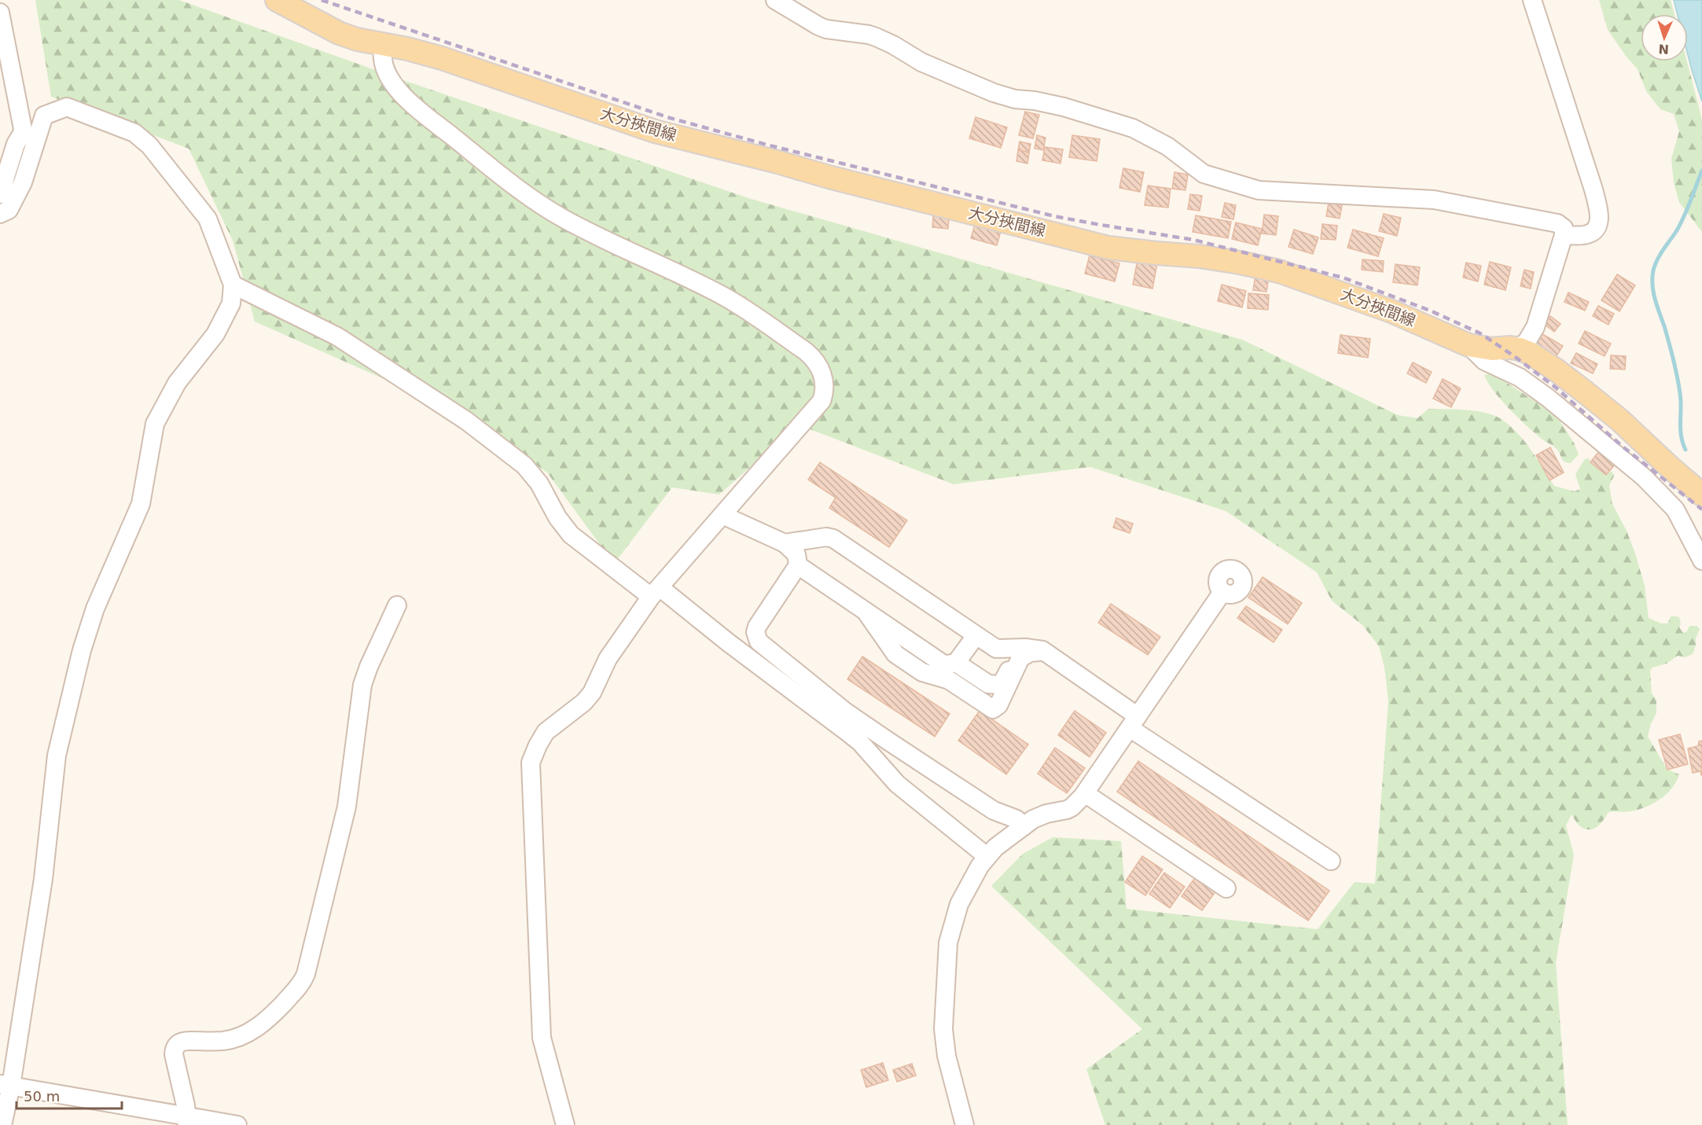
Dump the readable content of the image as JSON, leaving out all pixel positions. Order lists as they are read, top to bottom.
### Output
{
  "streets": {
    "main road": ["大分挾間線"]
  },
  "scale_bar": "50 m",
  "north": "bottom"
}
